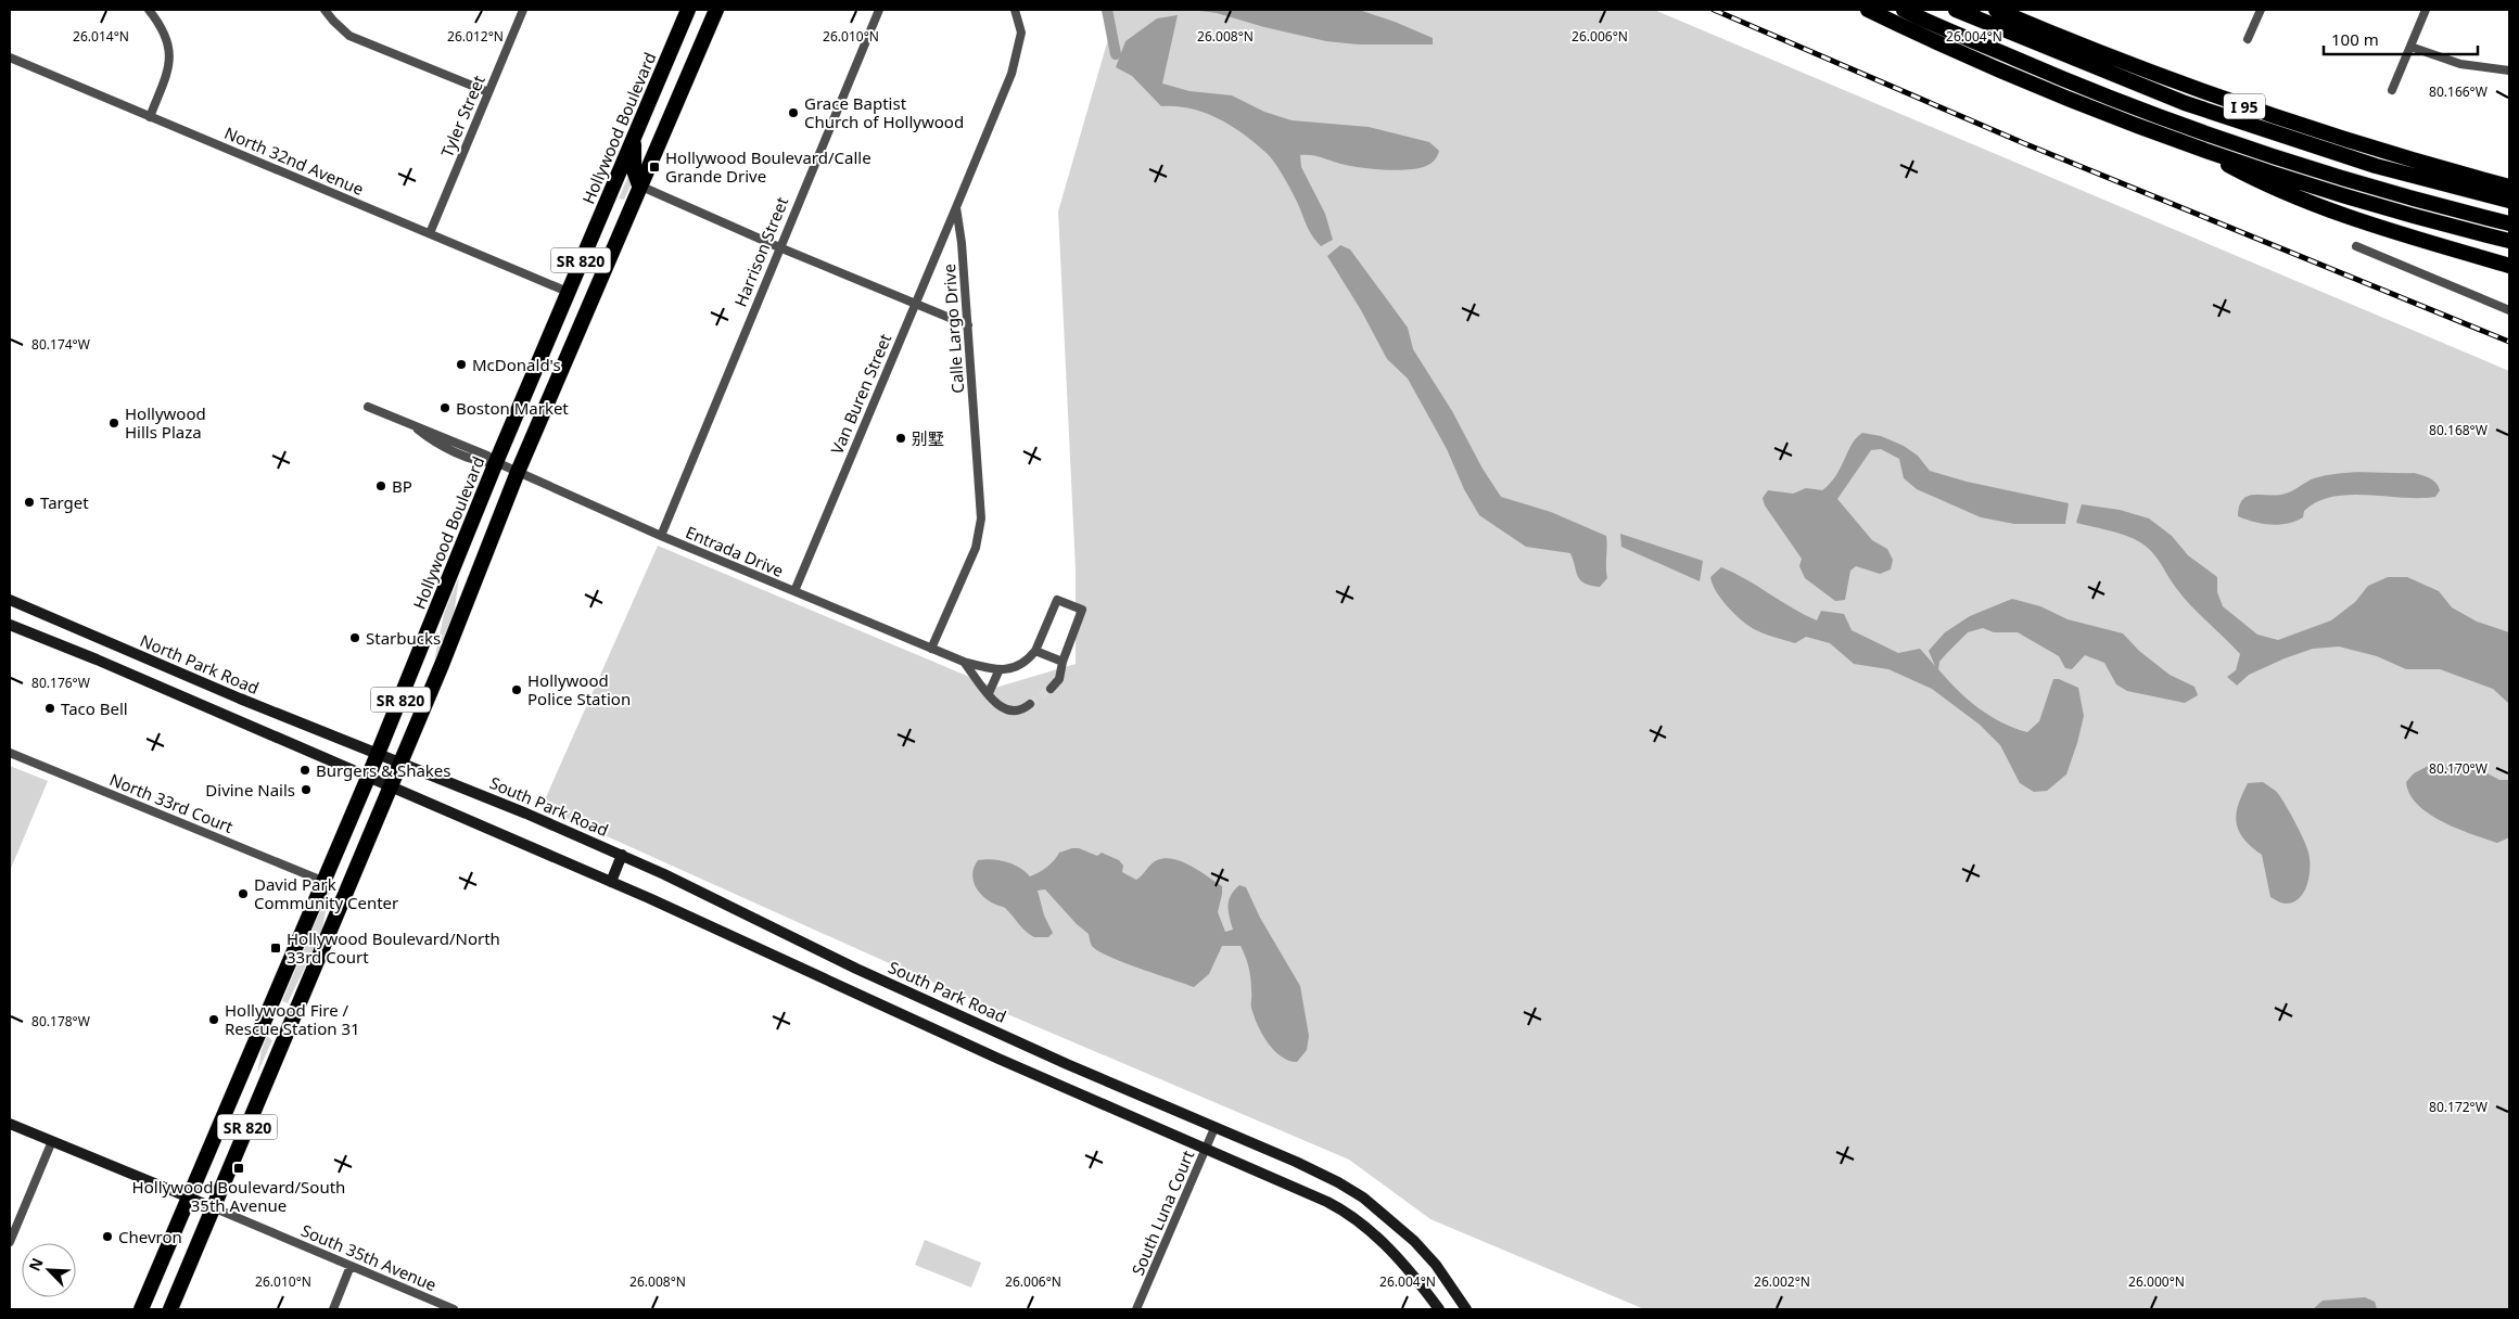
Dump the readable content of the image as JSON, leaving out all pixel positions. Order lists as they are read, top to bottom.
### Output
{
  "streets": {
    "highway": ["I 95", "Hollywood Boulevard", "SR 820"],
    "street": [
      "Tyler Street",
      "North 32nd Avenue",
      "Harrison Street",
      "Calle Largo Drive",
      "Van Buren Street",
      "Entrada Drive",
      "North Park Road",
      "North 33rd Court",
      "South Park Road",
      "South Luna Court",
      "South 35th Avenue"
    ]
  },
  "crossings": [
    ["Tyler Street", "North 32nd Avenue"],
    ["Hollywood Boulevard", "North 32nd Avenue"],
    ["Hollywood Boulevard", "Entrada Drive"],
    ["Hollywood Boulevard", "North Park Road"],
    ["Hollywood Boulevard", "North 33rd Court"],
    ["Hollywood Boulevard", "South Park Road"],
    ["Harrison Street", "Entrada Drive"],
    ["SR 820", "Entrada Drive"],
    ["SR 820", "South Park Road"],
    ["SR 820", "South 35th Avenue"],
    ["Calle Largo Drive", "Van Buren Street"],
    ["Calle Largo Drive", "Entrada Drive"],
    ["Van Buren Street", "Entrada Drive"],
    ["North Park Road", "South Park Road"],
    ["South Park Road", "South Luna Court"]
  ],
  "places": {
    "other": [
      "Grace Baptist Church of Hollywood",
      "McDonald's",
      "Boston Market",
      "Hollywood Hills Plaza",
      "别墅",
      "BP",
      "Target",
      "Starbucks",
      "Hollywood Police Station",
      "Taco Bell",
      "Burgers & Shakes",
      "Divine Nails",
      "David Park Community Center",
      "Hollywood Fire / Rescue Station 31",
      "Chevron"
    ],
    "transit": ["Hollywood Boulevard/Calle Grande Drive", "Hollywood Boulevard/North 33rd Court", "Hollywood Boulevard/South 35th Avenue"]
  },
  "scale_bar": "100 m",
  "north": "top left",
  "coordinates": [
    "26.012°N",
    "26.014°N",
    "26.010°N",
    "26.008°N",
    "26.006°N",
    "26.004°N",
    "80.166°W",
    "80.174°W",
    "80.168°W",
    "80.176°W",
    "80.170°W",
    "80.178°W",
    "80.172°W",
    "26.002°N",
    "26.000°N"
  ]
}
